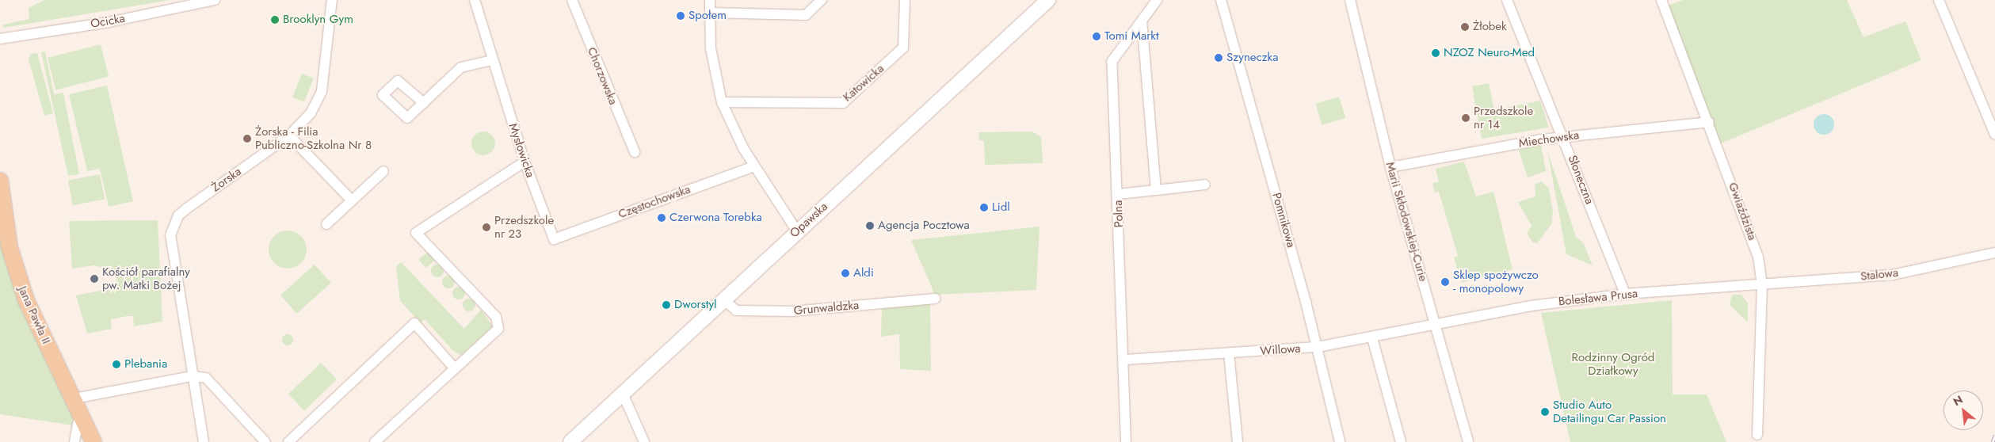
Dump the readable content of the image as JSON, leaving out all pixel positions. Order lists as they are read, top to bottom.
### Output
{
  "streets": {
    "main road": ["Opawska", "Jana Pawła II"],
    "street": [
      "Ocicka",
      "Chorzowska",
      "Katowicka",
      "Miechowska",
      "Mysłowicka",
      "Żorska",
      "Słoneczna",
      "Częstochowska",
      "Gwiaździsta",
      "Polna",
      "Pomnikowa",
      "Marii Skłodowskiej-Curie",
      "Stalowa",
      "Bolesława Prusa",
      "Grunwaldzka",
      "Willowa"
    ]
  },
  "crossings": [
    ["Miechowska", "Słoneczna"],
    ["Miechowska", "Gwiaździsta"],
    ["Miechowska", "Marii Skłodowskiej-Curie"],
    ["Mysłowicka", "Częstochowska"],
    ["Słoneczna", "Bolesława Prusa"],
    ["Gwiaździsta", "Stalowa"],
    ["Gwiaździsta", "Bolesława Prusa"],
    ["Polna", "Willowa"],
    ["Opawska", "Grunwaldzka"],
    ["Pomnikowa", "Willowa"],
    ["Marii Skłodowskiej-Curie", "Bolesława Prusa"],
    ["Marii Skłodowskiej-Curie", "Willowa"],
    ["Stalowa", "Bolesława Prusa"],
    ["Bolesława Prusa", "Willowa"]
  ],
  "parks": ["Rodzinny Ogród Działkowy"],
  "places": [
    "Społem",
    "Brooklyn Gym",
    "Żłobek",
    "Tomi Markt",
    "NZOZ Neuro-Med",
    "Szyneczka",
    "Przedszkole nr 14",
    "Żorska - Filia Publiczno-Szkolna Nr 8",
    "Lidl",
    "Czerwona Torebka",
    "Agencja Pocztowa",
    "Przedszkole nr 23",
    "Aldi",
    "Kościół parafialny pw. Matki Bożej",
    "Sklep spożywczo - monopolowy",
    "Dworstyl",
    "Plebania",
    "Studio Auto Detailingu Car Passion"
  ],
  "north": "top left"
}
